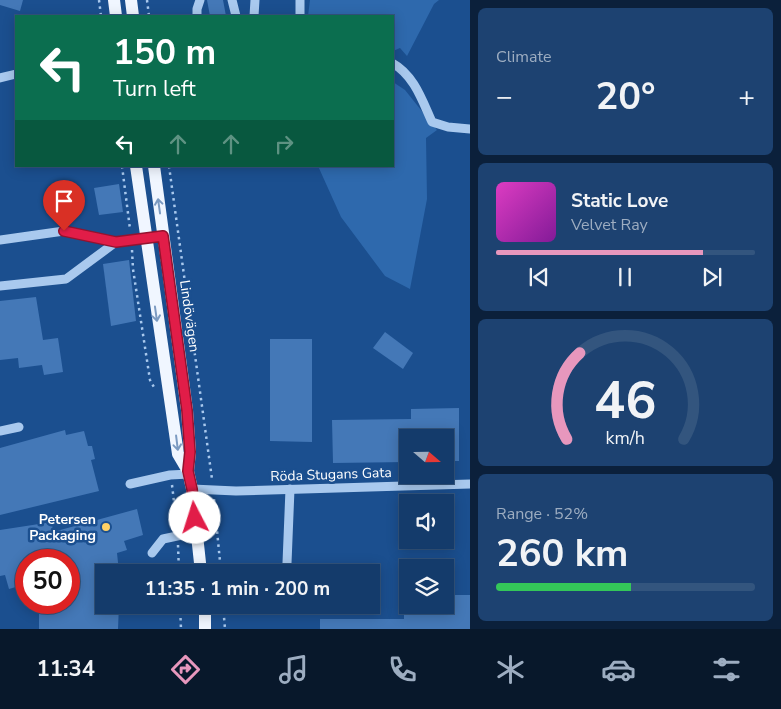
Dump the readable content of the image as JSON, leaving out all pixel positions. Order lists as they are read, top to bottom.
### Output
{
  "streets": {
    "main road": ["Lindövägen"],
    "street": ["Röda Stugans Gata"]
  },
  "crossings": [
    ["Lindövägen", "Röda Stugans Gata"]
  ],
  "places": ["Petersen Packaging"],
  "north": "right",
  "page": {
    "tile": [
      "Climate",
      ["Range · 52%", "260 km"]
    ],
    "turn": ["150 m", "Turn left"],
    "heat": ["−", "20°", "+"],
    "song": ["Static Love", "Velvet Ray"],
    "limit": "50",
    "trip": "11:35 · 1 min · 200 m",
    "tabs": "11:34",
    "gauge": ["46", "km/h"]
  }
}
